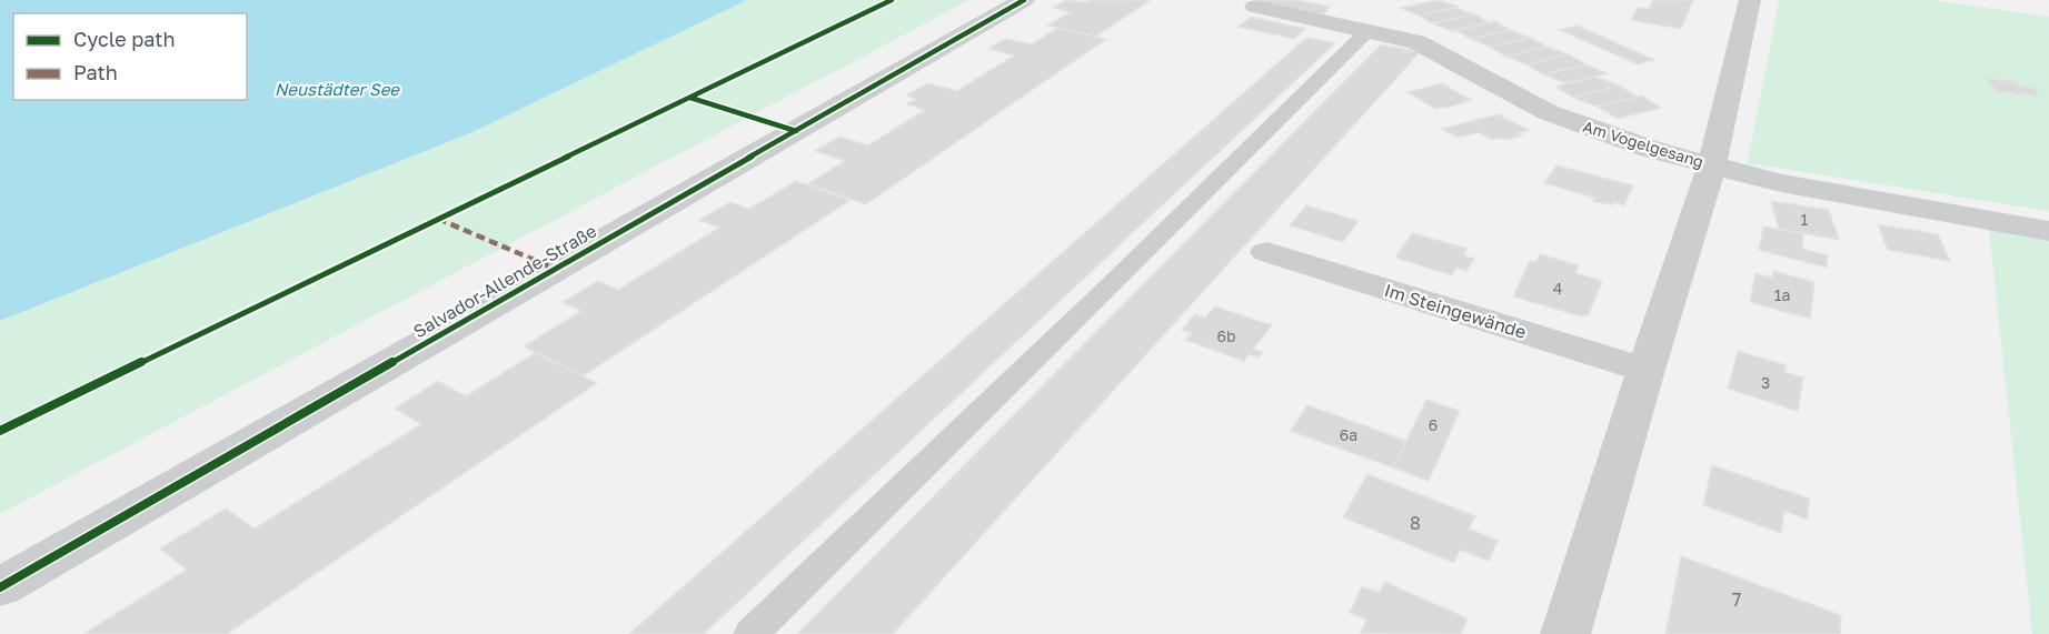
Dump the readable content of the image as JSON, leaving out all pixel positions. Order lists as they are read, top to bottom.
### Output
{
  "streets": {
    "street": ["Am Vogelgesang", "Salvador-Allende-Straße", "Im Steingewände"]
  },
  "water": ["Neustädter See"],
  "house_numbers": [
    "1",
    "4",
    "1a",
    "6b",
    "3",
    "6",
    "6a",
    "8",
    "7"
  ],
  "legend": ["Cycle path", "Path"]
}
